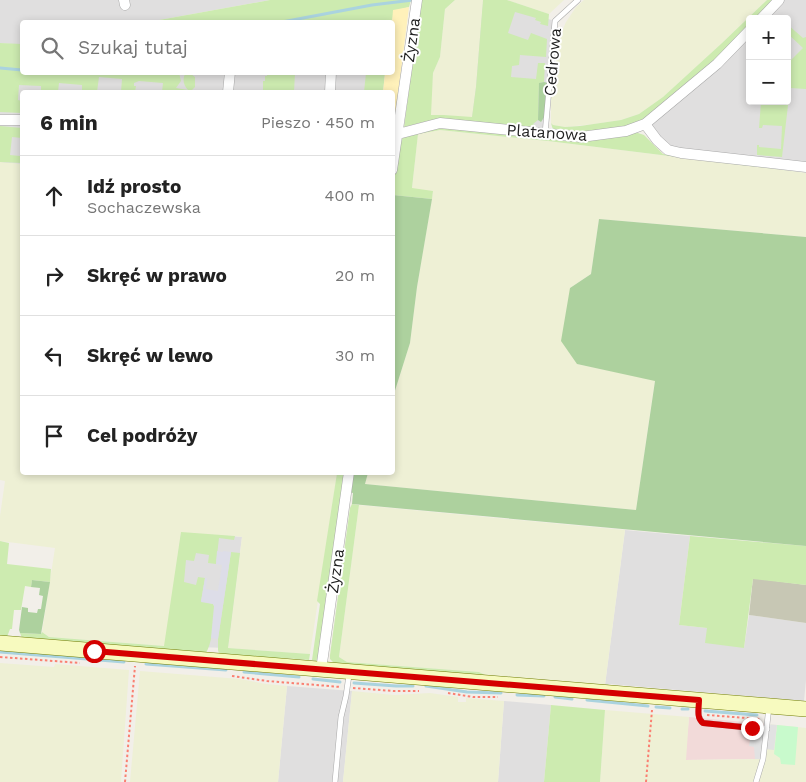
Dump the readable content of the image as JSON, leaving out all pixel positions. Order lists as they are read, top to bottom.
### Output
{
  "streets": {
    "street": ["Żyzna", "Platanowa"],
    "lane": ["Cedrowa"]
  },
  "crossings": [
    ["Żyzna", "Platanowa"],
    ["Cedrowa", "Platanowa"]
  ],
  "page": {
    "map_buttons": ["+", "−"],
    "search": "Szukaj tutaj",
    "heading": ["6 min", "Pieszo · 450 m"],
    "list": [
      ["Idź prosto", "Sochaczewska", "400 m"],
      ["Skręć w prawo", "20 m"],
      ["Skręć w lewo", "30 m"],
      "Cel podróży"
    ]
  }
}
